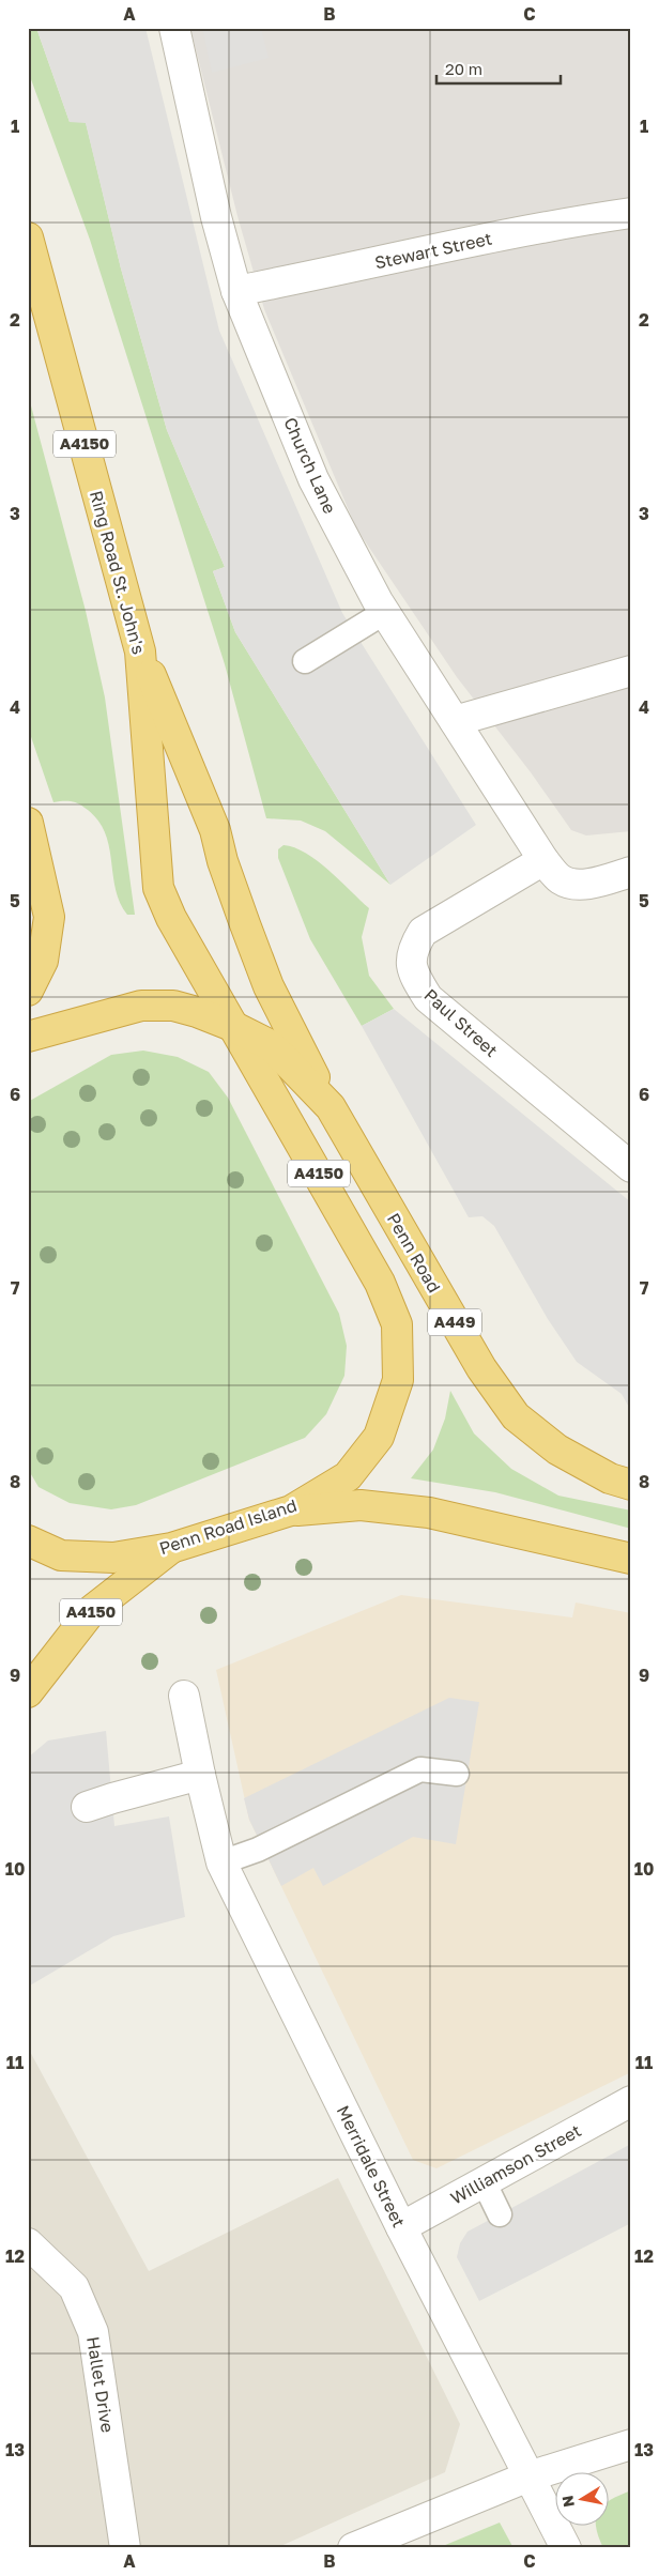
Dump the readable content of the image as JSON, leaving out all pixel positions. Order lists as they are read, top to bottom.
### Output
{
  "streets": {
    "highway": [
      "A4150",
      "Ring Road St. John's",
      "Penn Road",
      "A449",
      "Penn Road Island"
    ],
    "street": [
      "Stewart Street",
      "Church Lane",
      "Paul Street",
      "Williamson Street",
      "Merridale Street",
      "Hallet Drive"
    ]
  },
  "crossings": [
    ["Stewart Street", "Church Lane"],
    ["A4150", "Penn Road Island"],
    ["Church Lane", "Paul Street"],
    ["Ring Road St. John's", "Penn Road"],
    ["Ring Road St. John's", "Penn Road Island"],
    ["Penn Road", "Penn Road Island"],
    ["Williamson Street", "Merridale Street"]
  ],
  "scale_bar": "20 m",
  "north": "left",
  "grid": {
    "columns": ["A", "B", "C"],
    "rows": [
      "1",
      "2",
      "3",
      "4",
      "5",
      "6",
      "7",
      "8",
      "9",
      "10",
      "11",
      "12",
      "13"
    ]
  }
}
